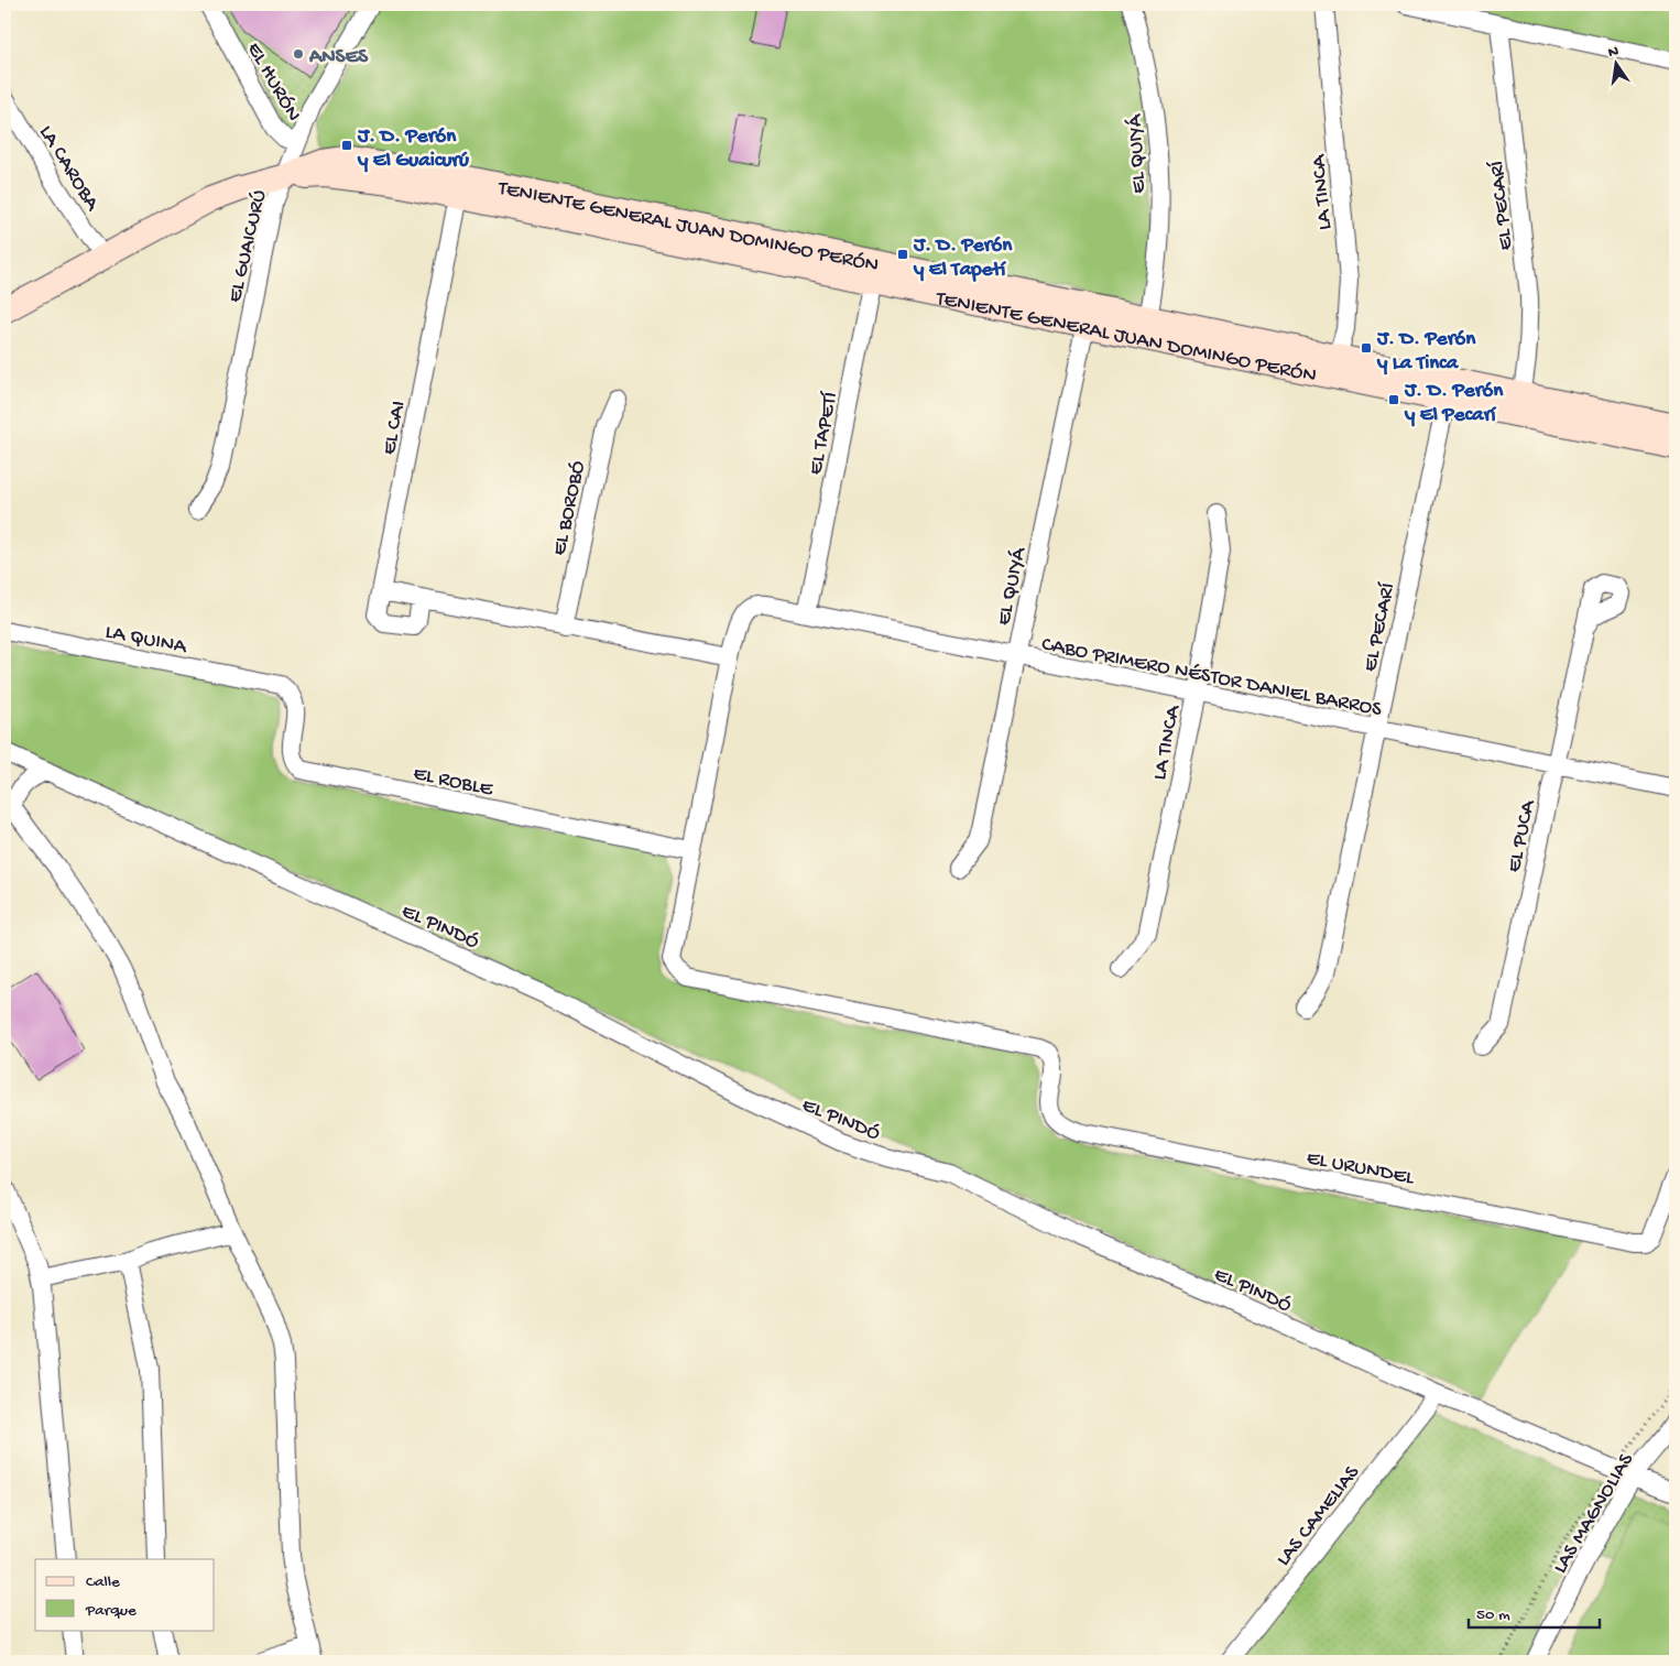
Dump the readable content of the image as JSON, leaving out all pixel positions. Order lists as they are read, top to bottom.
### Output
{
  "streets": {
    "main road": ["TENIENTE GENERAL JUAN DOMINGO PERÓN"],
    "street": [
      "EL HURÓN",
      "EL QUIYÁ",
      "LA CAROBA",
      "LA TINCA",
      "EL PECARÍ",
      "EL GUAICURÚ",
      "EL CAI",
      "EL TAPETÍ",
      "EL BOROBÓ",
      "LA QUINA",
      "CABO PRIMERO NÉSTOR DANIEL BARROS",
      "EL ROBLE",
      "EL PUCA",
      "EL PINDÓ",
      "EL URUNDEL",
      "LAS MAGNOLIAS",
      "LAS CAMELIAS"
    ]
  },
  "crossings": [
    ["EL HURÓN", "EL GUAICURÚ"],
    ["EL QUIYÁ", "TENIENTE GENERAL JUAN DOMINGO PERÓN"],
    ["EL QUIYÁ", "CABO PRIMERO NÉSTOR DANIEL BARROS"],
    ["LA CAROBA", "TENIENTE GENERAL JUAN DOMINGO PERÓN"],
    ["LA TINCA", "TENIENTE GENERAL JUAN DOMINGO PERÓN"],
    ["LA TINCA", "CABO PRIMERO NÉSTOR DANIEL BARROS"],
    ["EL PECARÍ", "TENIENTE GENERAL JUAN DOMINGO PERÓN"],
    ["EL PECARÍ", "CABO PRIMERO NÉSTOR DANIEL BARROS"],
    ["TENIENTE GENERAL JUAN DOMINGO PERÓN", "EL GUAICURÚ"],
    ["TENIENTE GENERAL JUAN DOMINGO PERÓN", "EL CAI"],
    ["TENIENTE GENERAL JUAN DOMINGO PERÓN", "EL TAPETÍ"],
    ["EL TAPETÍ", "CABO PRIMERO NÉSTOR DANIEL BARROS"],
    ["LA QUINA", "EL ROBLE"],
    ["CABO PRIMERO NÉSTOR DANIEL BARROS", "EL PUCA"],
    ["EL ROBLE", "EL URUNDEL"],
    ["EL PINDÓ", "LAS MAGNOLIAS"],
    ["EL PINDÓ", "LAS CAMELIAS"]
  ],
  "places": {
    "other": ["ANSES"],
    "transit": [
      "J. D. Perón y El Guaicurú",
      "J. D. Perón y El Tapetí",
      "J. D. Perón y La Tinca",
      "J. D. Perón y El Pecarí"
    ]
  },
  "legend": ["Calle", "Parque"],
  "scale_bar": "50 m",
  "north": "top"
}
